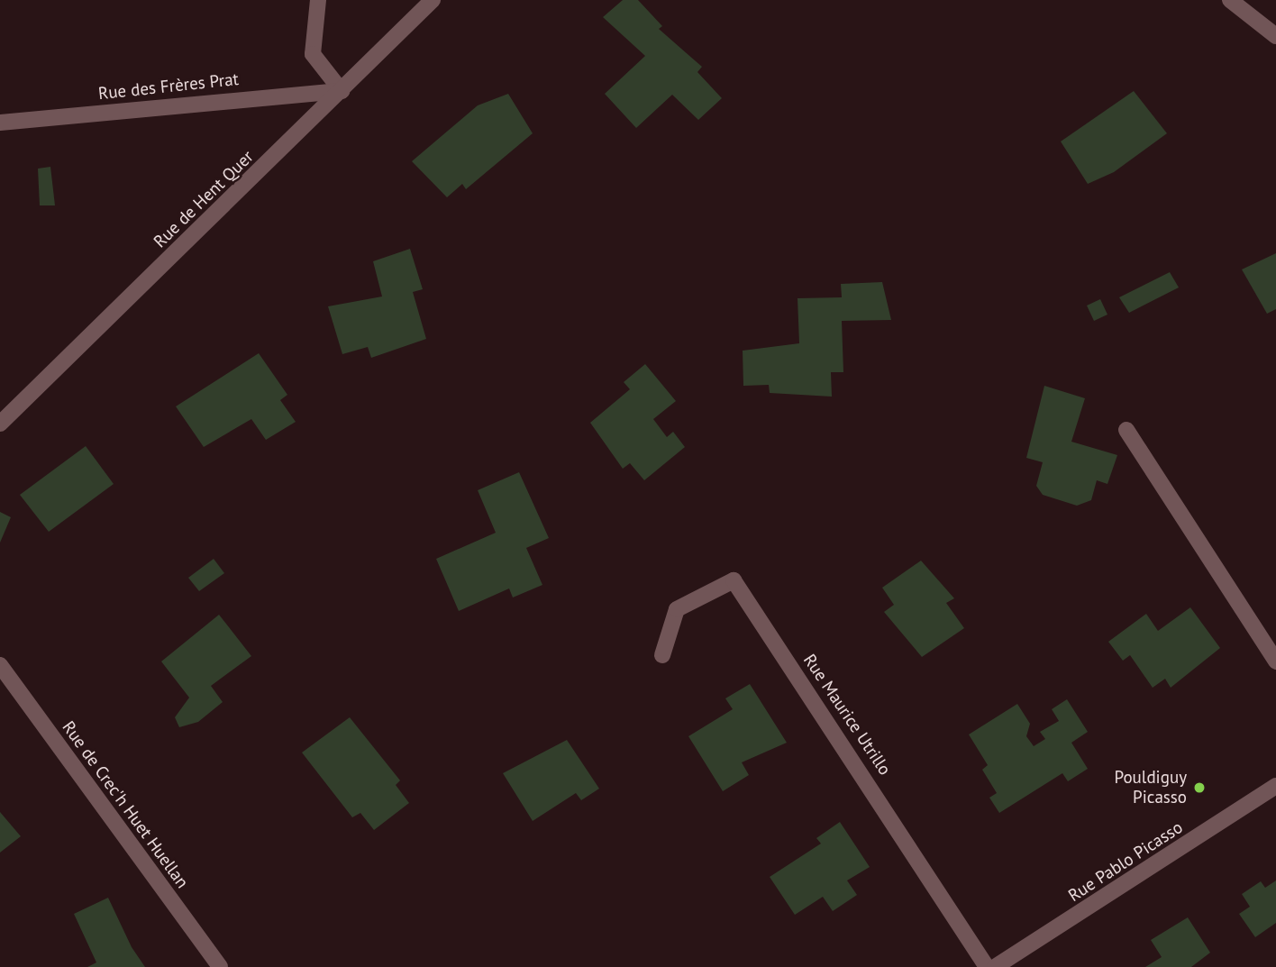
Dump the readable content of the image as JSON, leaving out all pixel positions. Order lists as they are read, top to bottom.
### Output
{
  "streets": {
    "street": [
      "Rue des Frères Prat",
      "Rue de Hent Quer",
      "Rue Maurice Utrillo",
      "Rue de Crec'h Huet Huellan",
      "Rue Pablo Picasso"
    ]
  },
  "crossings": [
    ["Rue des Frères Prat", "Rue de Hent Quer"]
  ],
  "places": ["Pouldiguy Picasso"]
}
